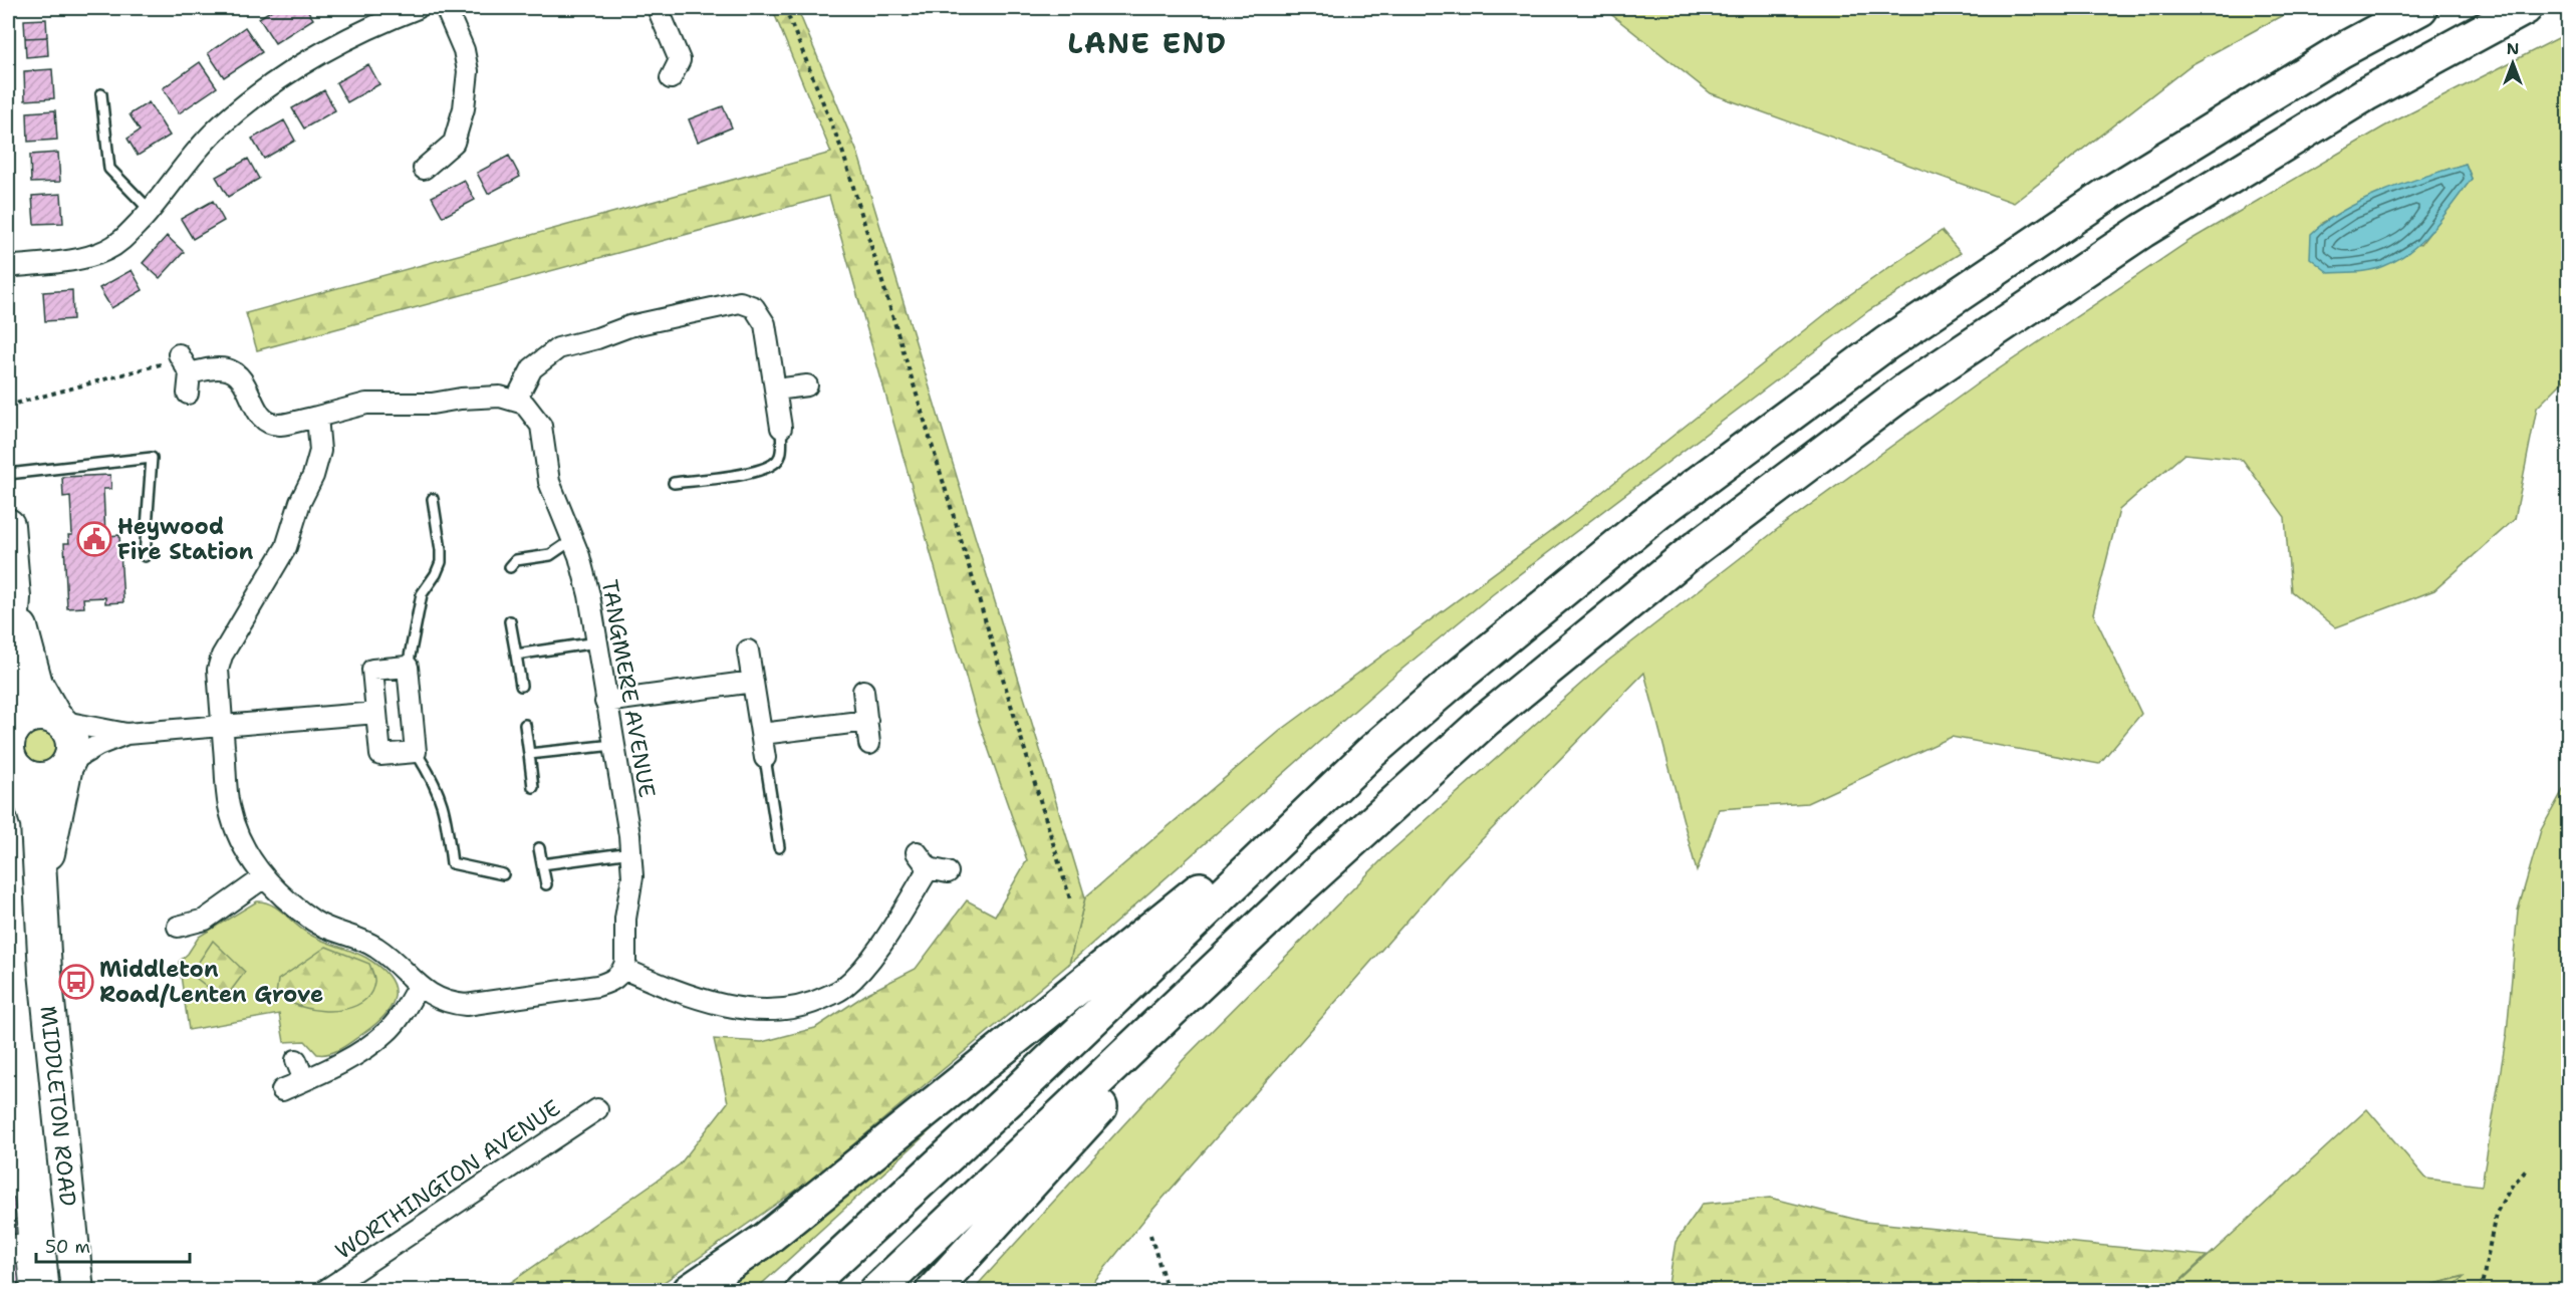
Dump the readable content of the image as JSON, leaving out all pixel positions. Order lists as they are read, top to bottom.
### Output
{
  "streets": {
    "main road": ["MIDDLETON ROAD"],
    "street": ["TANGMERE AVENUE", "WORTHINGTON AVENUE"]
  },
  "districts": ["LANE END"],
  "places": {
    "public building": ["Heywood Fire Station"],
    "bus stop": ["Middleton Road/Lenten Grove"]
  },
  "scale_bar": "50 m",
  "north": "top"
}
